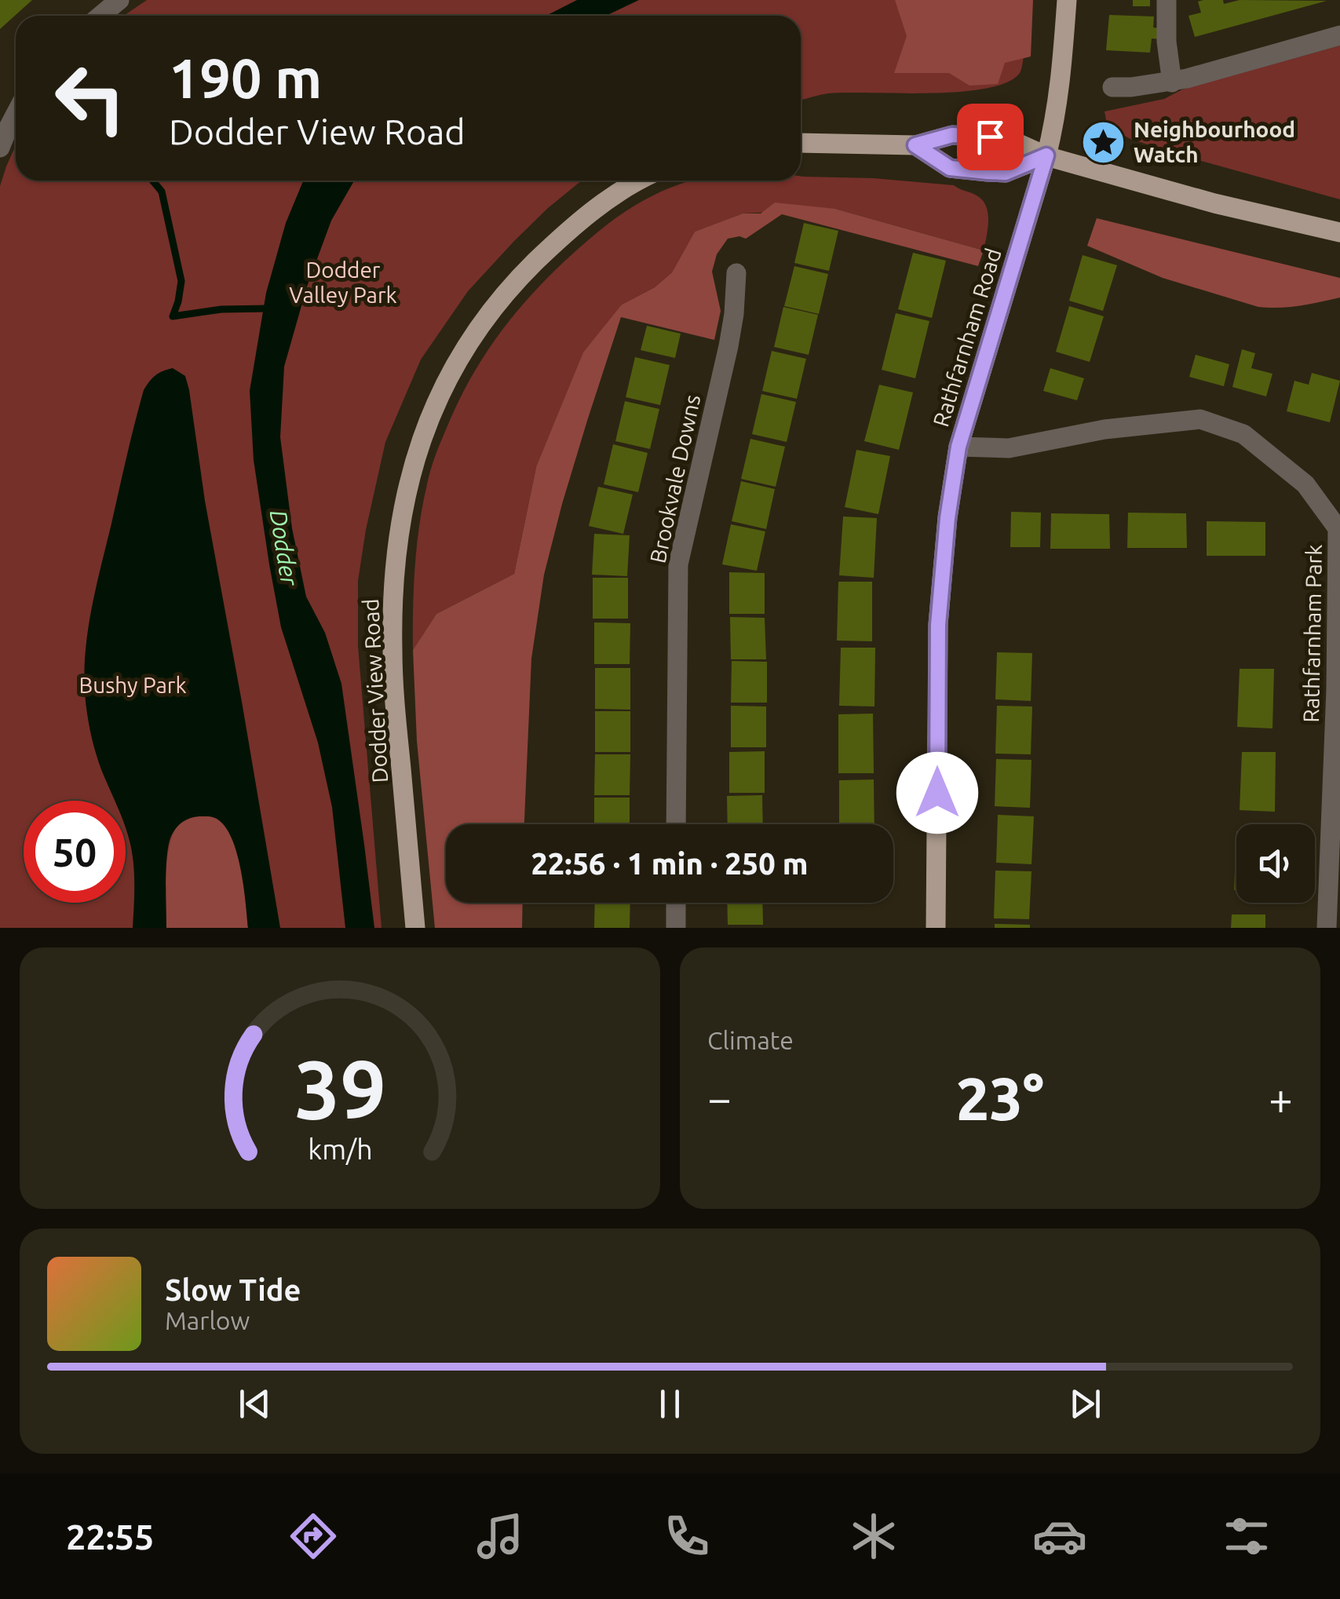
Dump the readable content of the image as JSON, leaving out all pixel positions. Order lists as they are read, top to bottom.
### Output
{
  "streets": {
    "main road": ["Rathfarnham Road", "Dodder View Road"],
    "street": ["Brookvale Downs", "Rathfarnham Park"]
  },
  "crossings": [
    ["Rathfarnham Road", "Rathfarnham Park"]
  ],
  "water": ["Dodder"],
  "parks": ["Dodder Valley Park", "Bushy Park"],
  "places": {
    "place": ["Neighbourhood Watch"]
  },
  "page": {
    "turn": ["190 m", "Dodder View Road"],
    "limit": "50",
    "trip": "22:56 · 1 min · 250 m",
    "tile": "Climate",
    "heat": ["−", "23°", "+"],
    "song": ["Slow Tide", "Marlow"],
    "tabs": "22:55",
    "gauge": ["39", "km/h"]
  }
}
